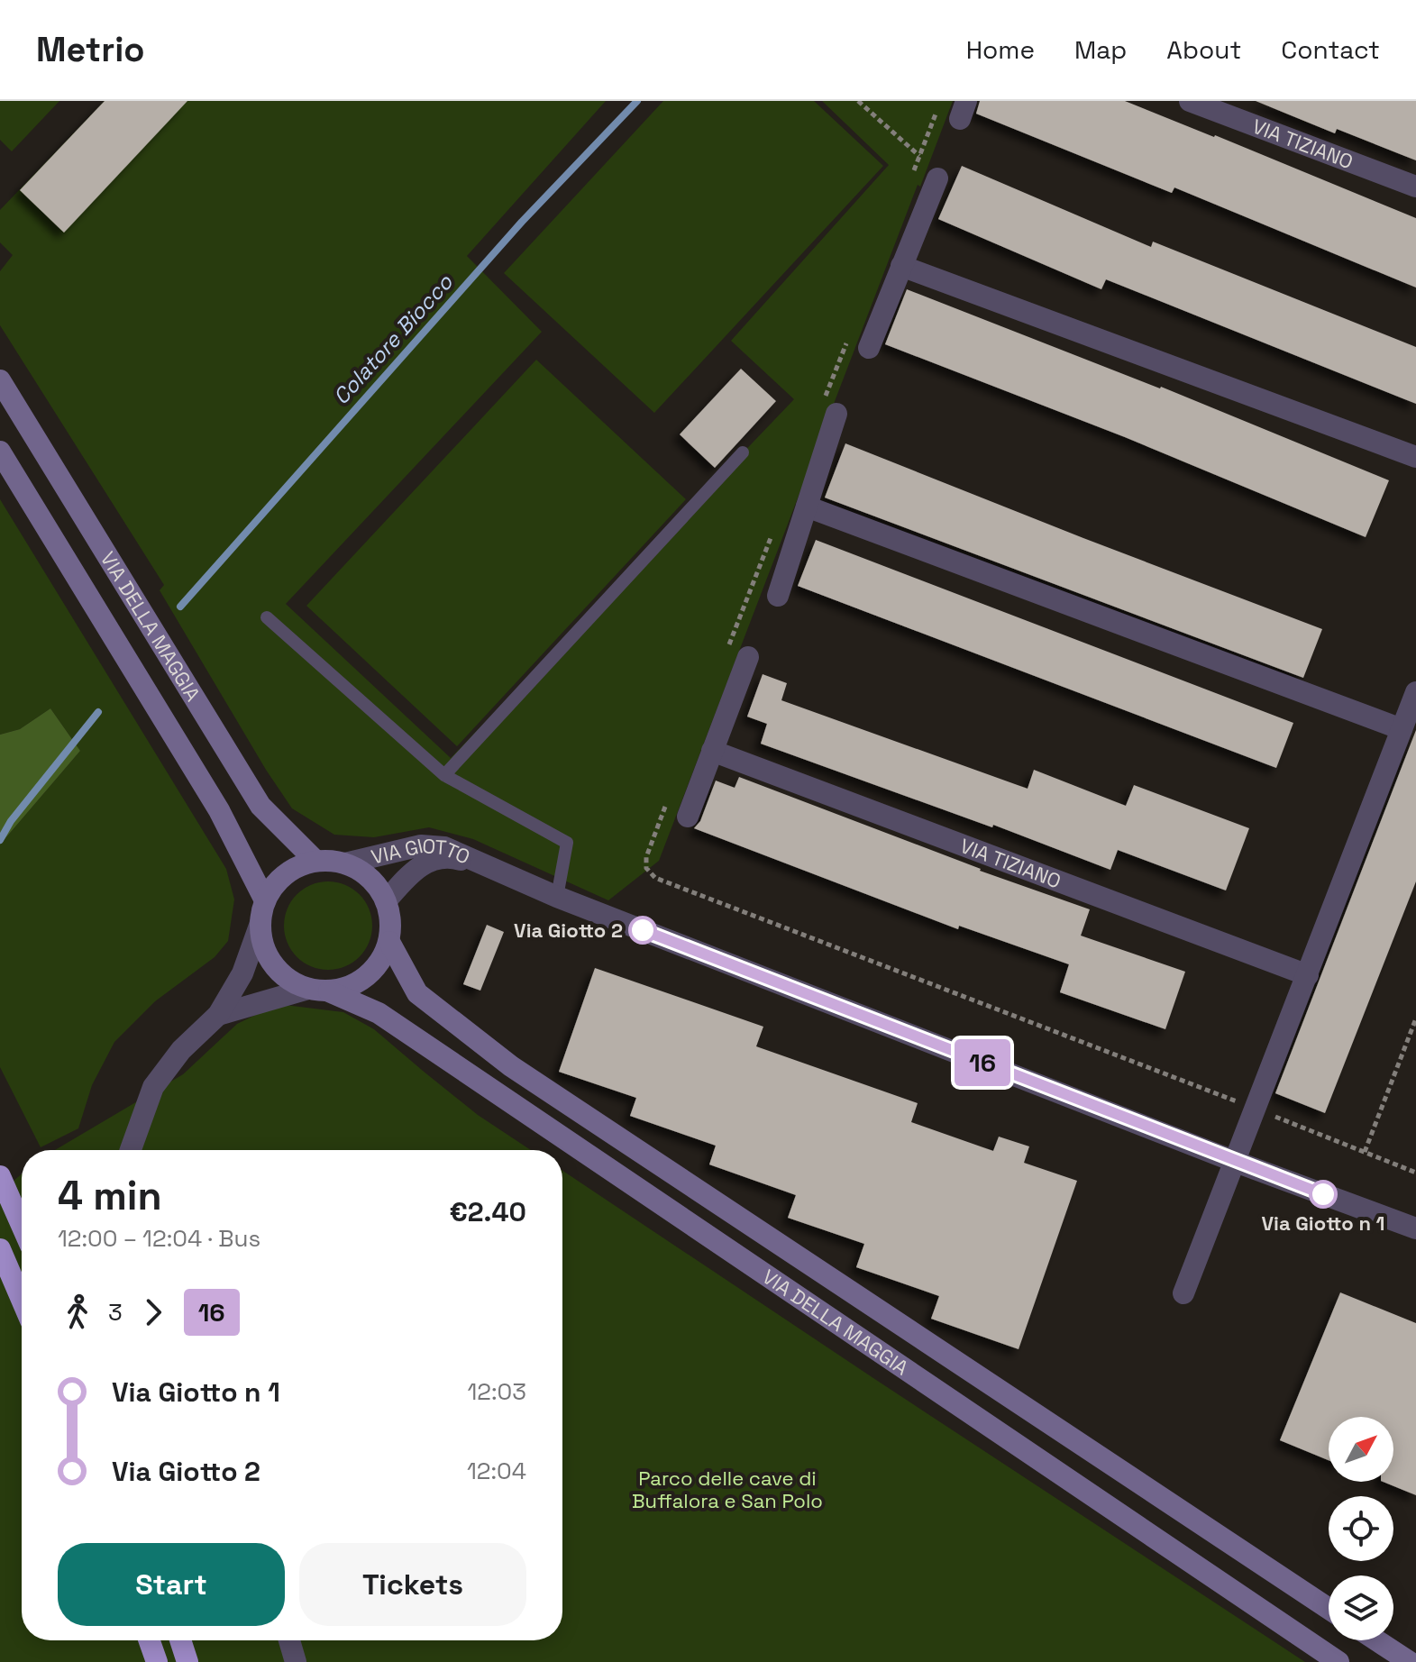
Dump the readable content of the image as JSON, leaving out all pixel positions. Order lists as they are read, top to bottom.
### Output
{
  "streets": {
    "street": ["VIA TIZIANO", "VIA DELLA MAGGIA", "VIA GIOTTO"]
  },
  "crossings": [
    ["VIA DELLA MAGGIA", "VIA GIOTTO"]
  ],
  "water": ["Colatore Biocco"],
  "parks": ["Parco delle cave di Buffalora e San Polo"],
  "places": ["Via Giotto 2", "Via Giotto n 1"],
  "lines": ["bus line 16"],
  "north": "top right",
  "page": {
    "header": "Metrio",
    "nav": [
      "Home",
      "Map",
      "About",
      "Contact"
    ],
    "on_map": "16",
    "heading": ["4 min", "12:00 – 12:04 · Bus", "€2.40"],
    "legs": ["3", "16"],
    "list": [
      {
        "name": "Via Giotto n 1",
        "value": "12:03"
      },
      {
        "name": "Via Giotto 2",
        "value": "12:04"
      }
    ],
    "buttons": ["Start", "Tickets"]
  }
}
